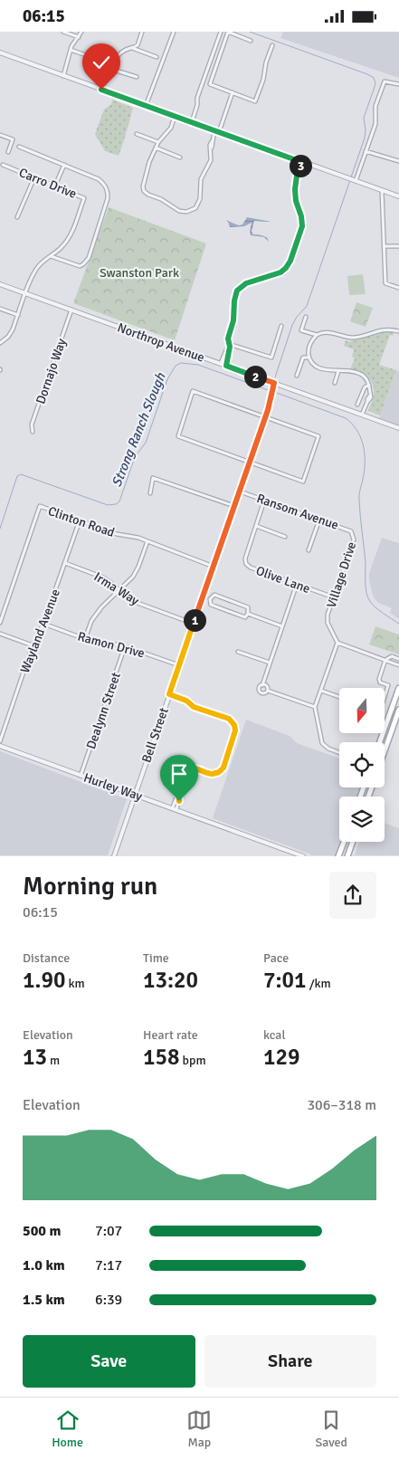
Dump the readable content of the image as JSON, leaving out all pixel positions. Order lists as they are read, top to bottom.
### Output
{
  "streets": {
    "street": [
      "Carro Drive",
      "Northrop Avenue",
      "Dornajo Way",
      "Ransom Avenue",
      "Clinton Road",
      "Village Drive",
      "Olive Lane",
      "Irma Way",
      "Wayland Avenue",
      "Ramon Drive",
      "Dealynn Street",
      "Bell Street",
      "Hurley Way"
    ]
  },
  "crossings": [
    ["Carro Drive", "Northrop Avenue"],
    ["Northrop Avenue", "Dornajo Way"],
    ["Northrop Avenue", "Bell Street"],
    ["Ransom Avenue", "Village Drive"],
    ["Ransom Avenue", "Olive Lane"],
    ["Ransom Avenue", "Bell Street"],
    ["Clinton Road", "Wayland Avenue"],
    ["Clinton Road", "Bell Street"],
    ["Village Drive", "Olive Lane"],
    ["Irma Way", "Wayland Avenue"],
    ["Irma Way", "Bell Street"],
    ["Wayland Avenue", "Ramon Drive"],
    ["Ramon Drive", "Dealynn Street"],
    ["Ramon Drive", "Bell Street"],
    ["Dealynn Street", "Hurley Way"],
    ["Bell Street", "Hurley Way"]
  ],
  "water": ["Strong Ranch Slough"],
  "parks": ["Swanston Park"],
  "north": "bottom",
  "page": {
    "status": "06:15",
    "pins": ["3", "2", "1"],
    "heading": ["Morning run", "06:15"],
    "stats": [
      ["Distance", "1.90 km"],
      ["Time", "13:20"],
      ["Pace", "7:01 /km"],
      ["Elevation", "13 m"],
      ["Heart rate", "158 bpm"],
      ["kcal", "129"]
    ],
    "chart": ["Elevation", "306–318 m"],
    "list": [
      {
        "name": "500 m",
        "note": "7:07"
      },
      {
        "name": "1.0 km",
        "note": "7:17"
      },
      {
        "name": "1.5 km",
        "note": "6:39"
      }
    ],
    "buttons": ["Save", "Share"],
    "tabs": ["Home", "Map", "Saved"]
  }
}
